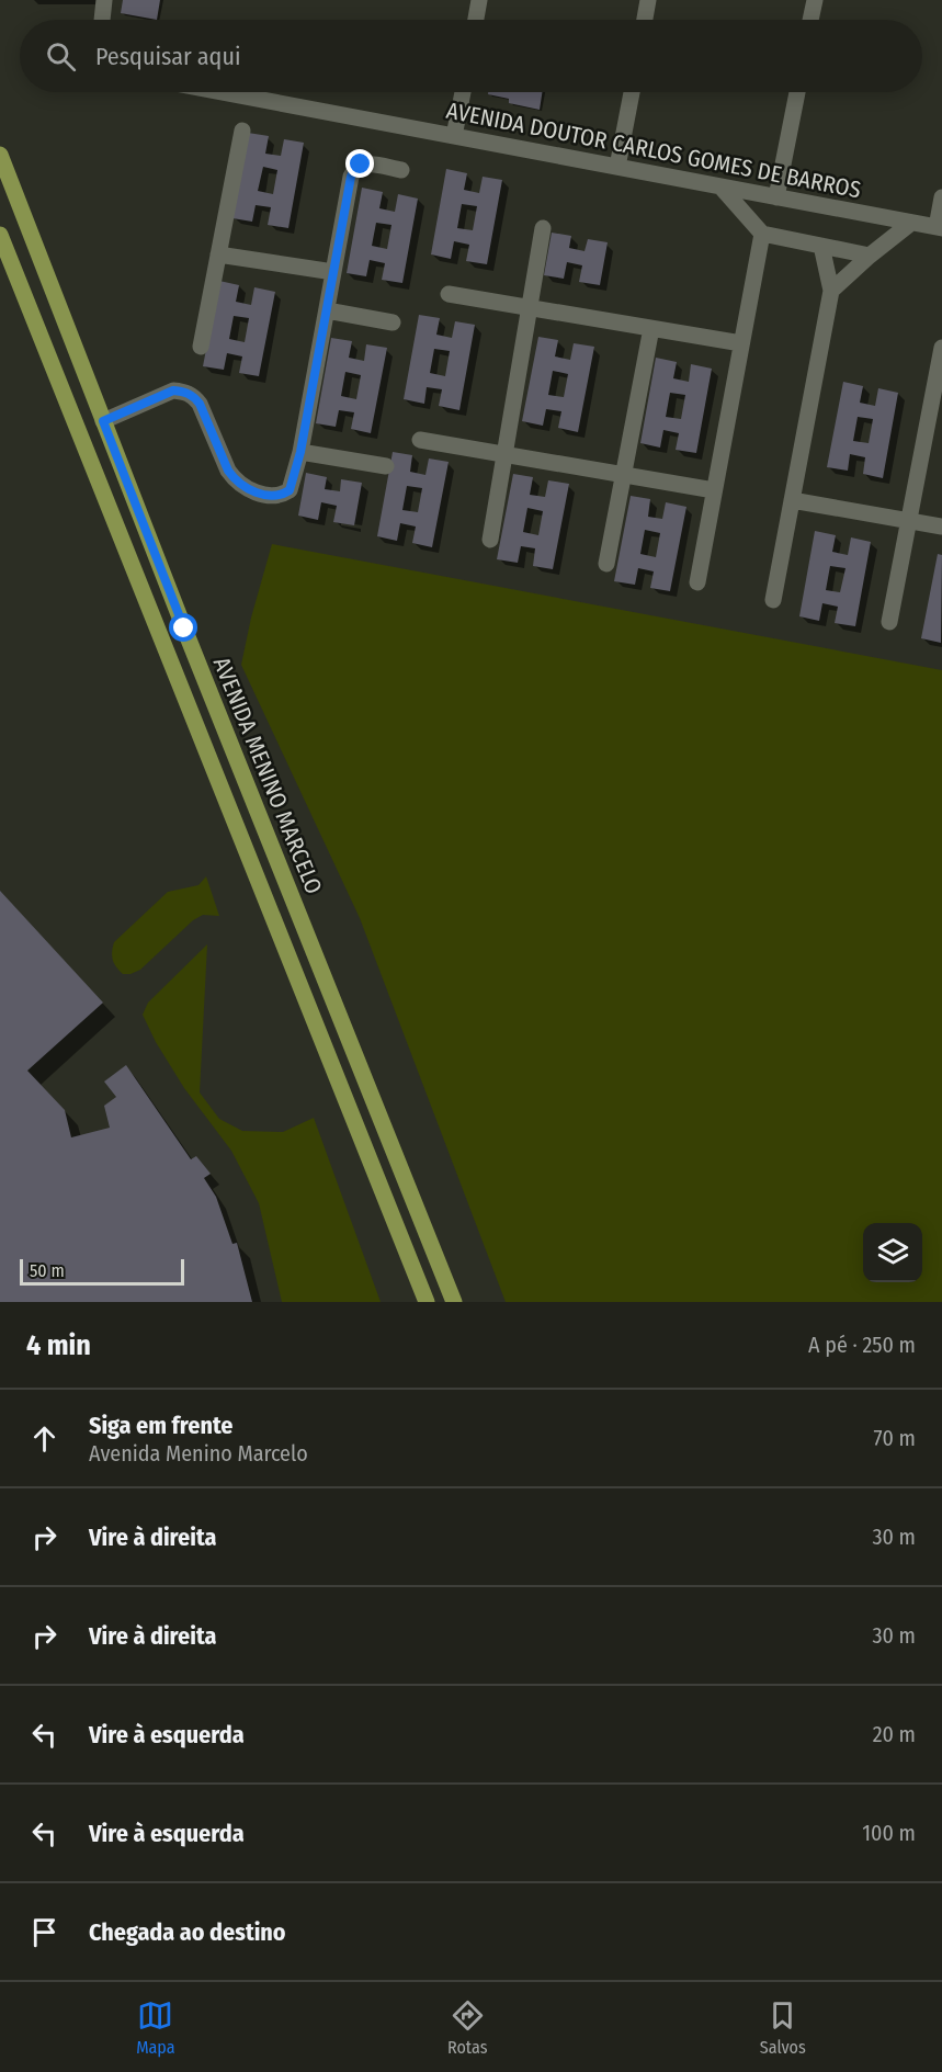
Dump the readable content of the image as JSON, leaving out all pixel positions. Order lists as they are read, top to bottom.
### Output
{
  "streets": {
    "main road": ["AVENIDA MENINO MARCELO"],
    "street": ["AVENIDA DOUTOR CARLOS GOMES DE BARROS"]
  },
  "scale_bar": "50 m",
  "page": {
    "search": "Pesquisar aqui",
    "scale": "50 m",
    "heading": ["4 min", "A pé · 250 m"],
    "list": [
      ["Siga em frente", "Avenida Menino Marcelo", "70 m"],
      ["Vire à direita", "30 m"],
      ["Vire à direita", "30 m"],
      ["Vire à esquerda", "20 m"],
      ["Vire à esquerda", "100 m"],
      "Chegada ao destino"
    ],
    "nav": ["Mapa", "Rotas", "Salvos"]
  }
}
